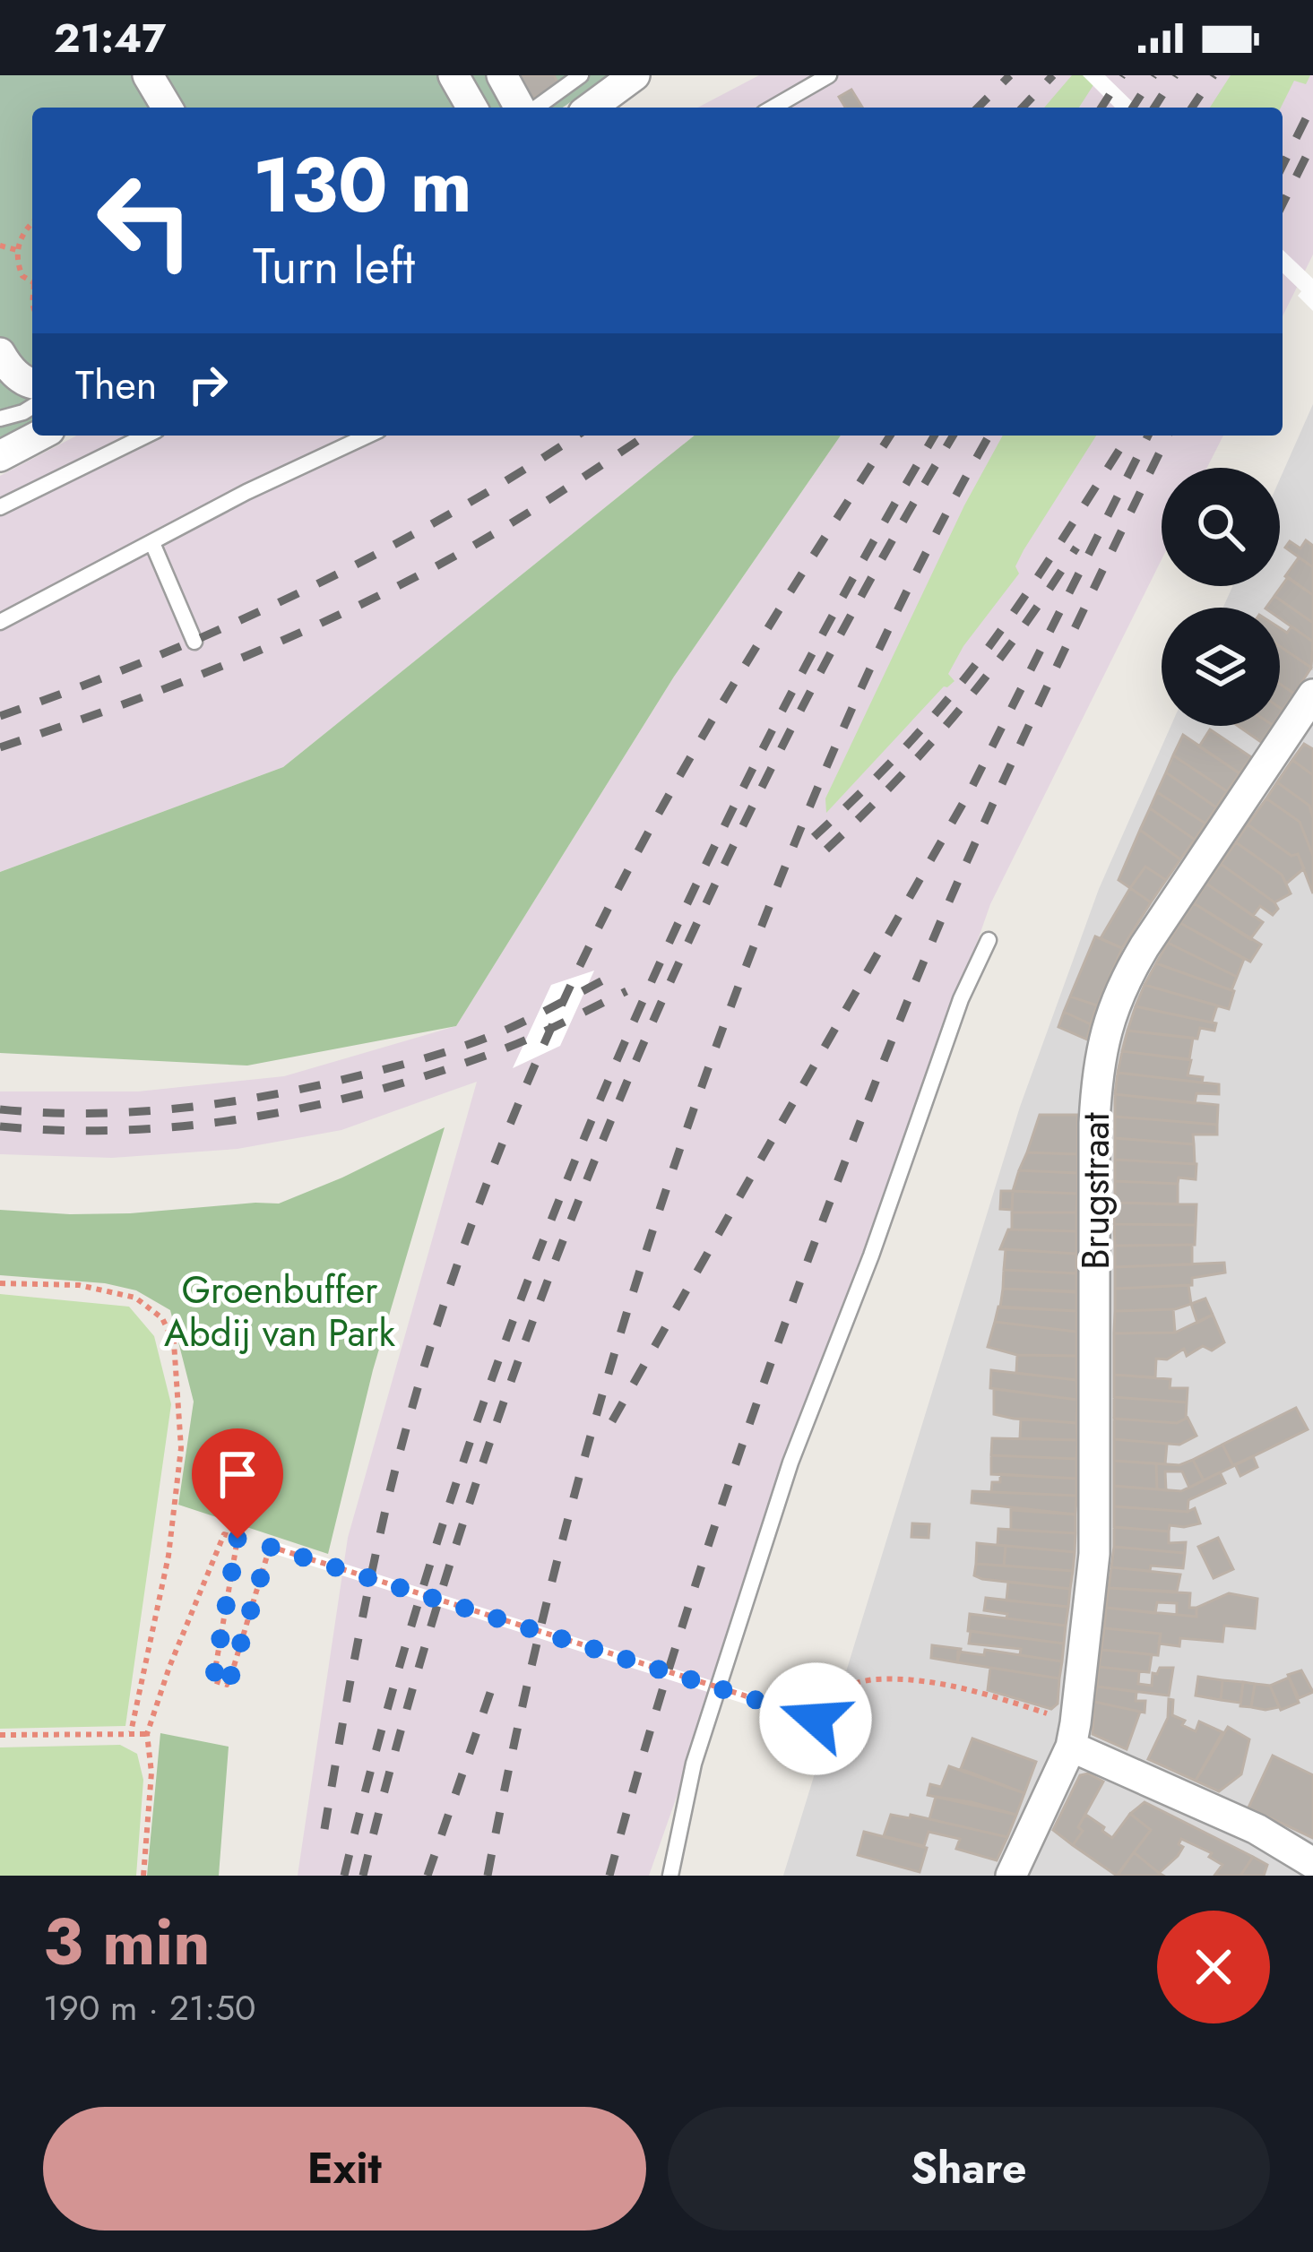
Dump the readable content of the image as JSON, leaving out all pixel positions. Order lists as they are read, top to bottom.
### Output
{
  "streets": {
    "street": ["Brugstraat"]
  },
  "parks": ["Groenbuffer Abdij van Park"],
  "page": {
    "status": "21:47",
    "turn": ["130 m", "Turn left"],
    "then": "Then",
    "heading": ["3 min", "190 m · 21:50"],
    "buttons": ["Exit", "Share"]
  }
}
